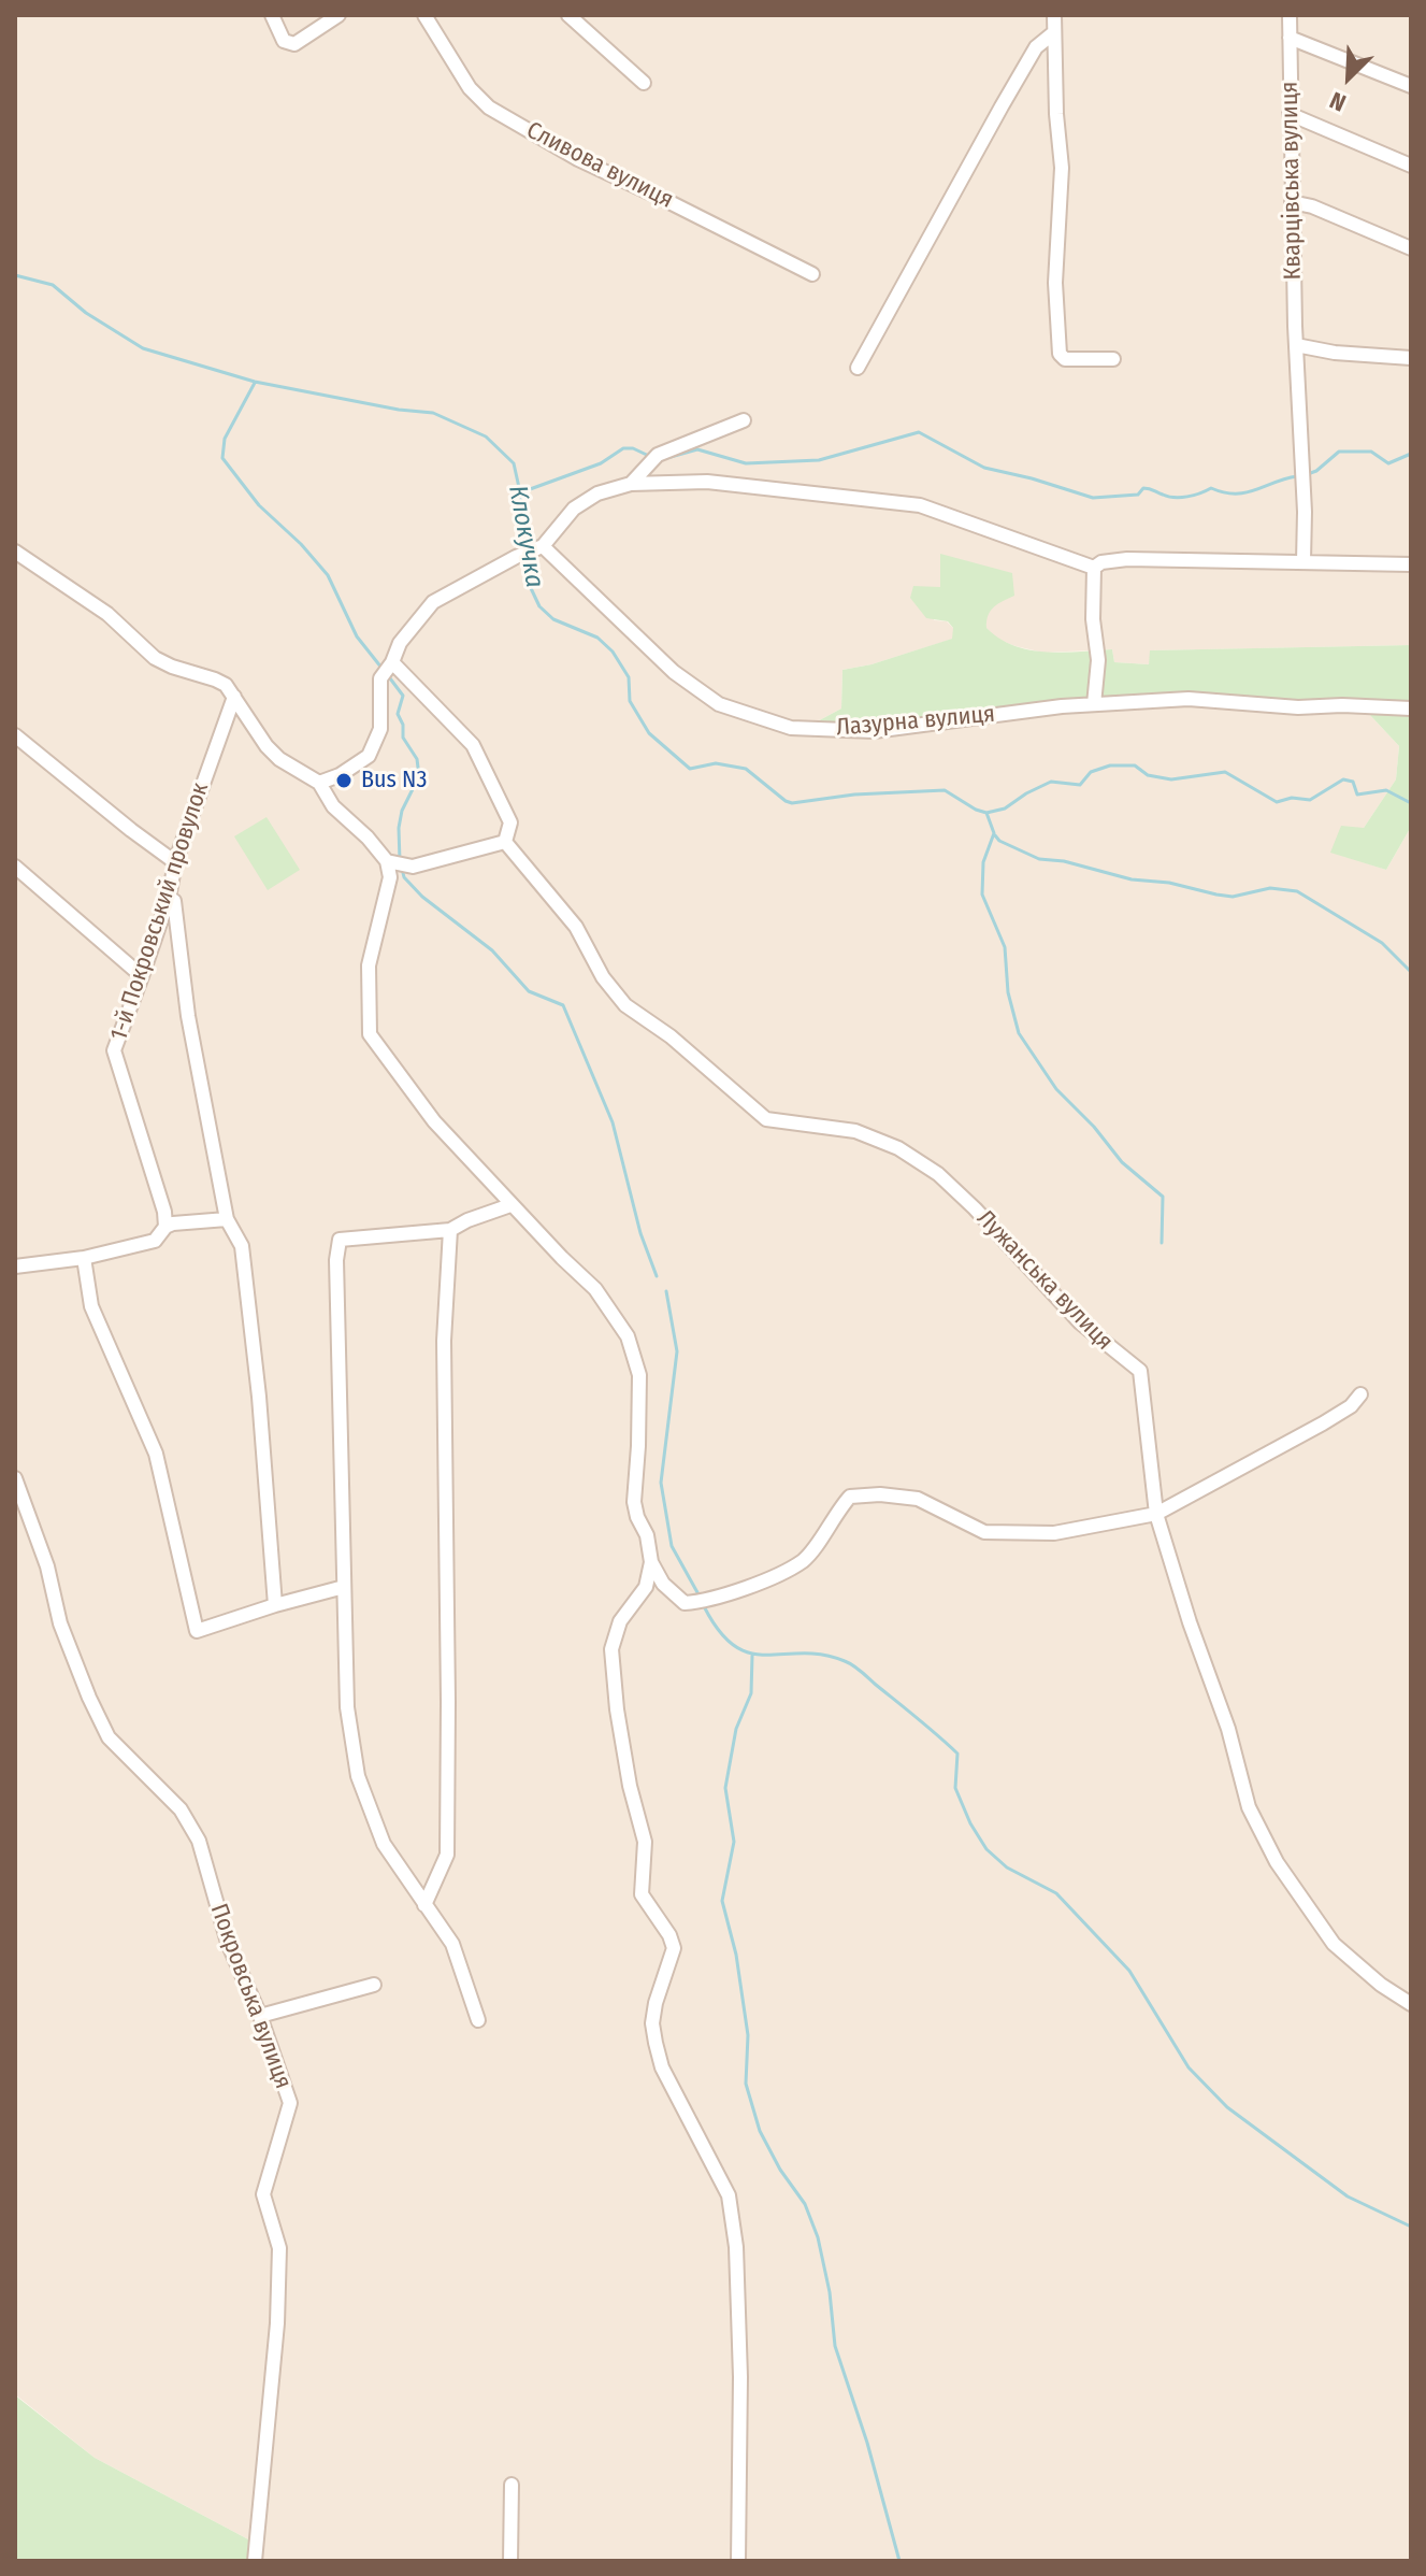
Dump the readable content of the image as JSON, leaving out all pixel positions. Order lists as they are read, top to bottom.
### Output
{
  "streets": {
    "street": [
      "Сливова вулиця",
      "Кварцівська вулиця",
      "Лазурна вулиця",
      "1-й Покровський провулок",
      "Лужанська вулиця",
      "Покровська вулиця"
    ]
  },
  "water": ["Клокучка"],
  "places": ["Bus N3"],
  "north": "bottom left"
}
